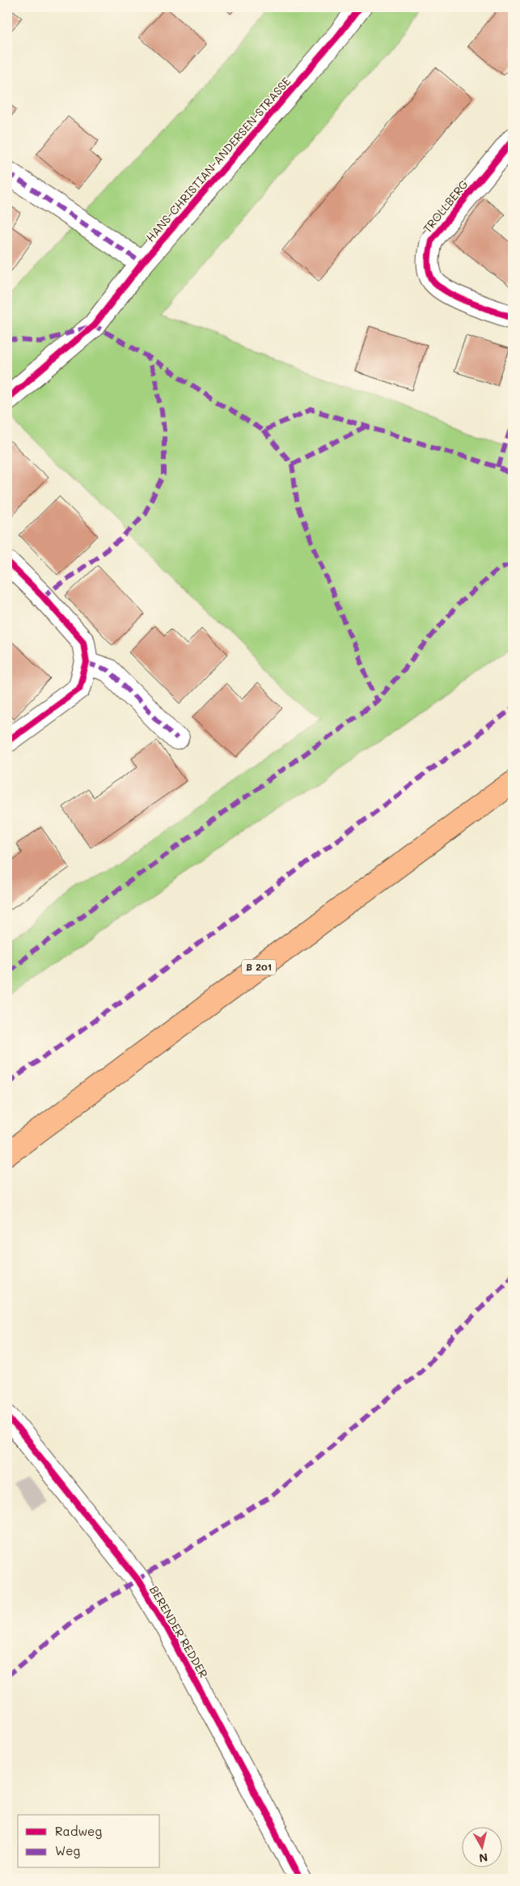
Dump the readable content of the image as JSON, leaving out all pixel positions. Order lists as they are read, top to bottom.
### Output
{
  "streets": {
    "main road": ["B 201"],
    "street": ["HANS-CHRISTIAN-ANDERSEN-STRASSE", "TROLLBERG", "BERENDER REDDER"]
  },
  "legend": ["Radweg", "Weg"],
  "north": "bottom"
}
